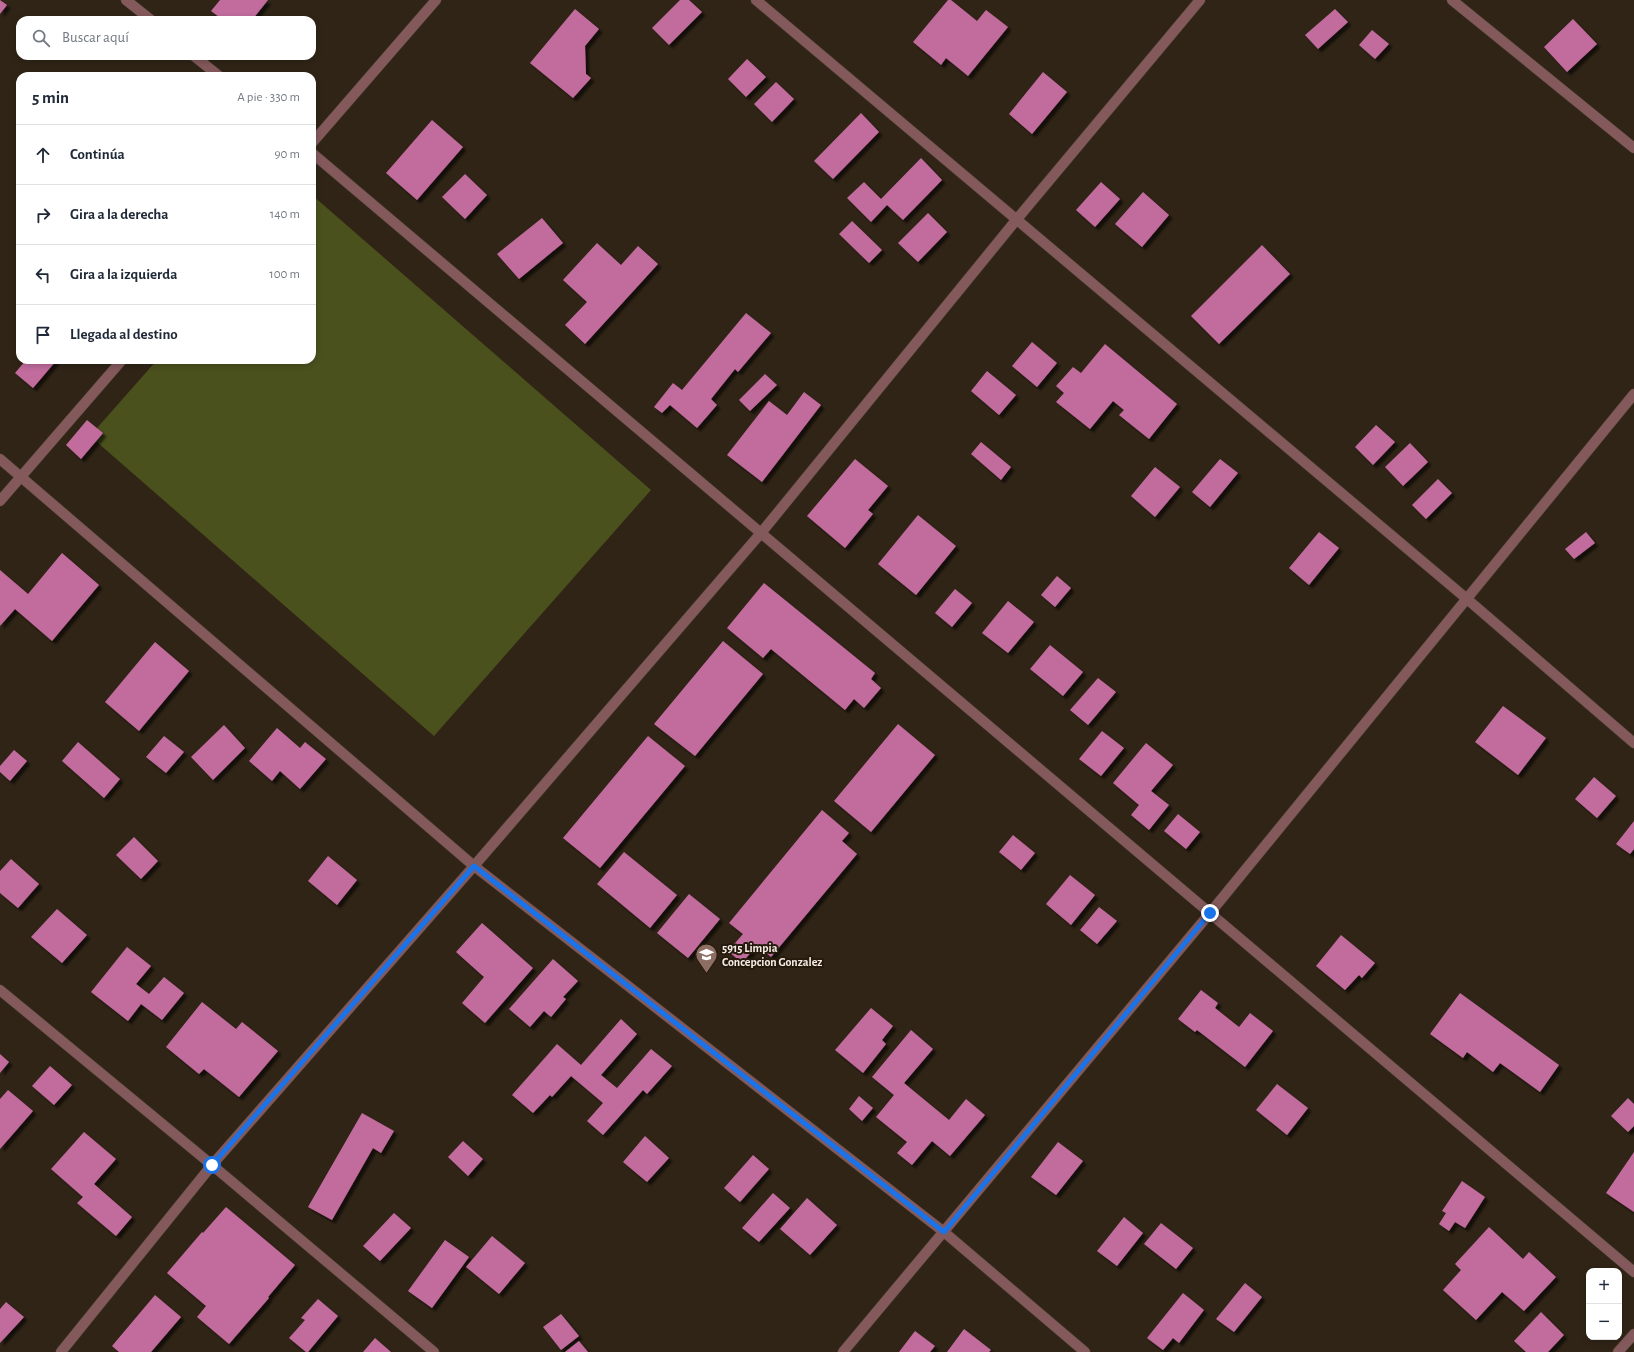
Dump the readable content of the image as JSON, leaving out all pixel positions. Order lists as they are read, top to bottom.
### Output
{
  "places": {
    "school or university": ["5915 Limpia Concepcion Gonzalez"]
  },
  "page": {
    "search": "Buscar aquí",
    "heading": ["5 min", "A pie · 330 m"],
    "list": [
      ["Continúa", "90 m"],
      ["Gira a la derecha", "140 m"],
      ["Gira a la izquierda", "100 m"],
      "Llegada al destino"
    ],
    "map_buttons": ["+", "−"]
  }
}
